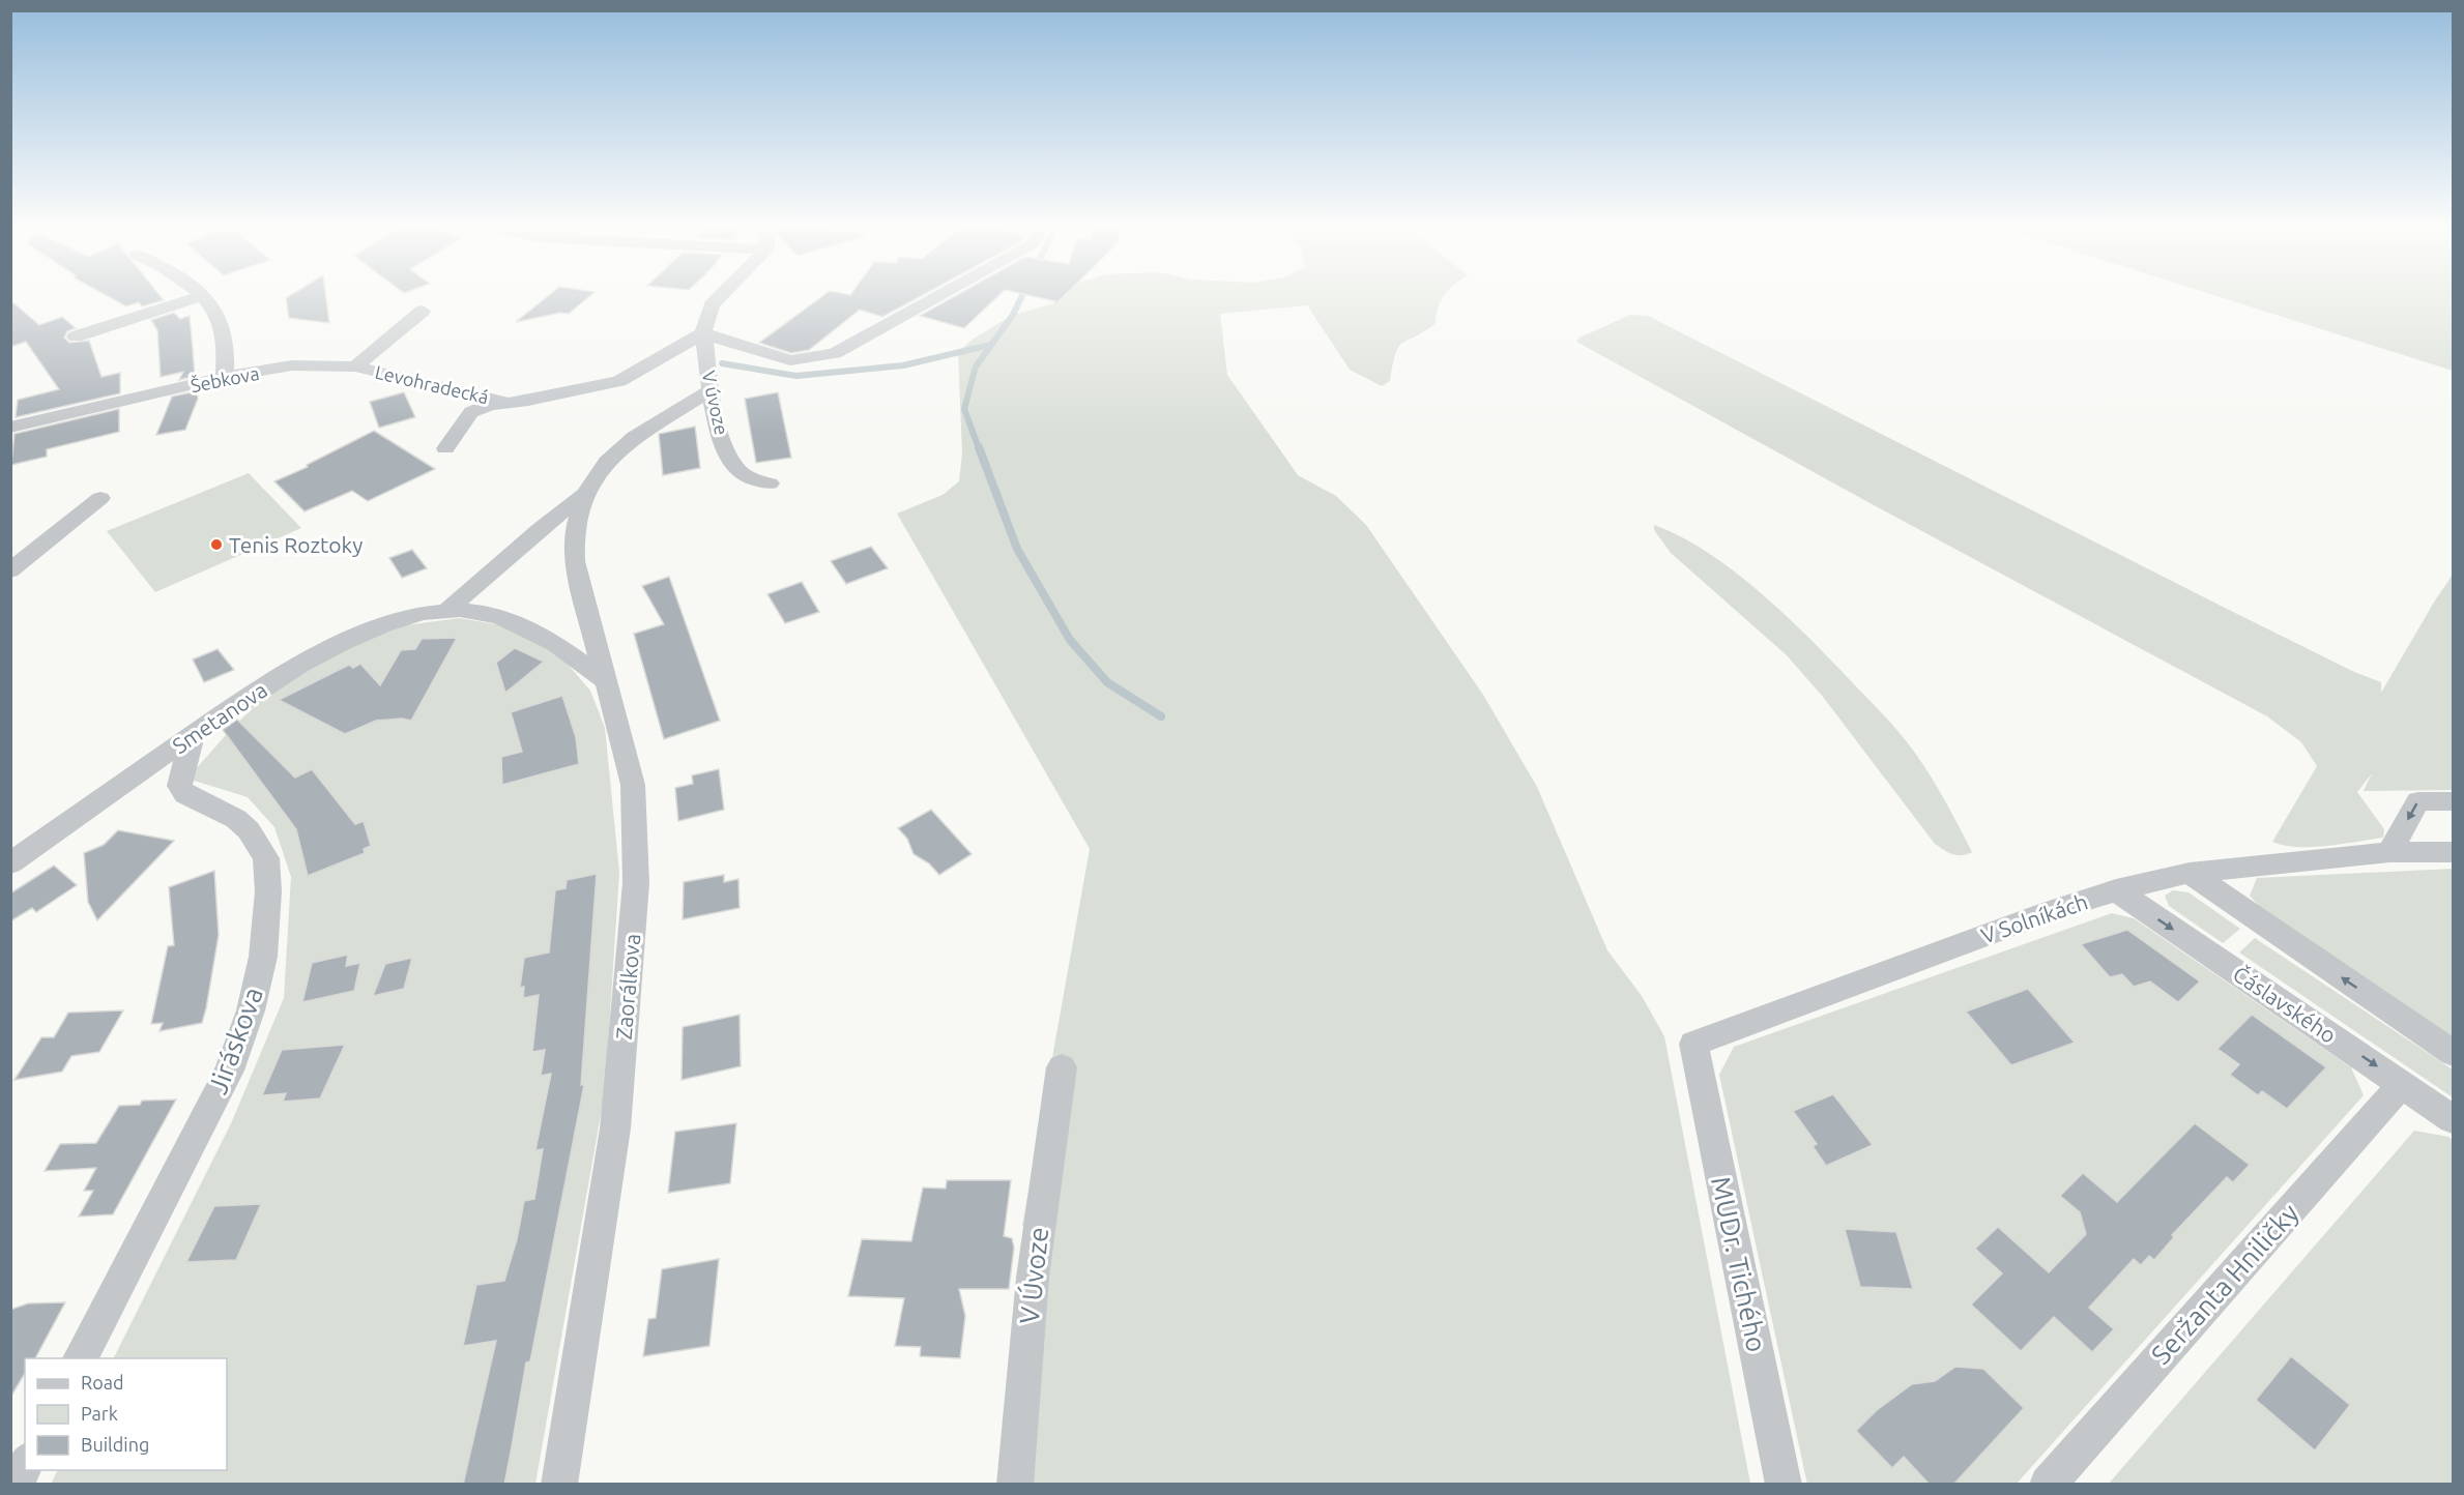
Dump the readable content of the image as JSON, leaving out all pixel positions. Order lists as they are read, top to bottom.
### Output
{
  "streets": {
    "street": [
      "Šebkova",
      "Levohradecká",
      "V úvoze",
      "Smetanova",
      "V Solníkách",
      "Zaorálkova",
      "Čáslavského",
      "Jiráskova",
      "MUDr. Tichého",
      "V Úvoze",
      "Seržanta Hniličky"
    ]
  },
  "crossings": [
    ["Šebkova", "Levohradecká"],
    ["Levohradecká", "V úvoze"],
    ["Smetanova", "Zaorálkova"],
    ["Smetanova", "Jiráskova"],
    ["V Solníkách", "Čáslavského"],
    ["V Solníkách", "MUDr. Tichého"],
    ["Čáslavského", "Seržanta Hniličky"]
  ],
  "places": ["Tenis Roztoky"],
  "legend": ["Road", "Park", "Building"]
}
